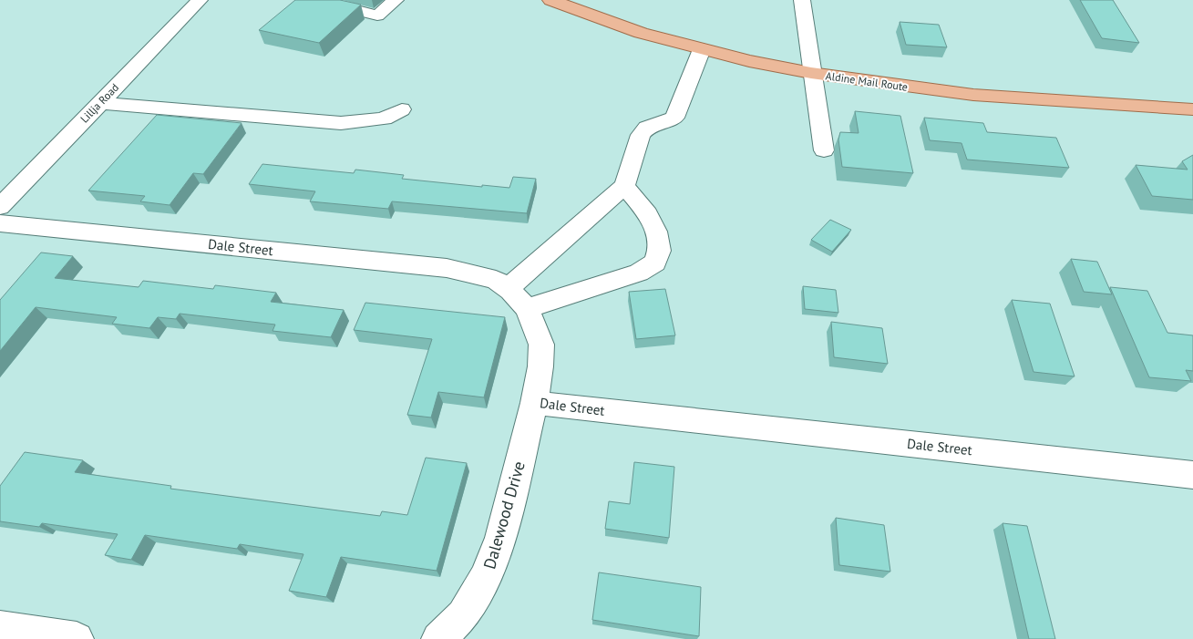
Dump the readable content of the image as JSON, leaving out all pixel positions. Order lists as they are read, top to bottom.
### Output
{
  "streets": {
    "main road": ["Aldine Mail Route"],
    "street": ["Lillja Road", "Dale Street", "Dalewood Drive"]
  },
  "crossings": [
    ["Dale Street", "Dalewood Drive"]
  ]
}
